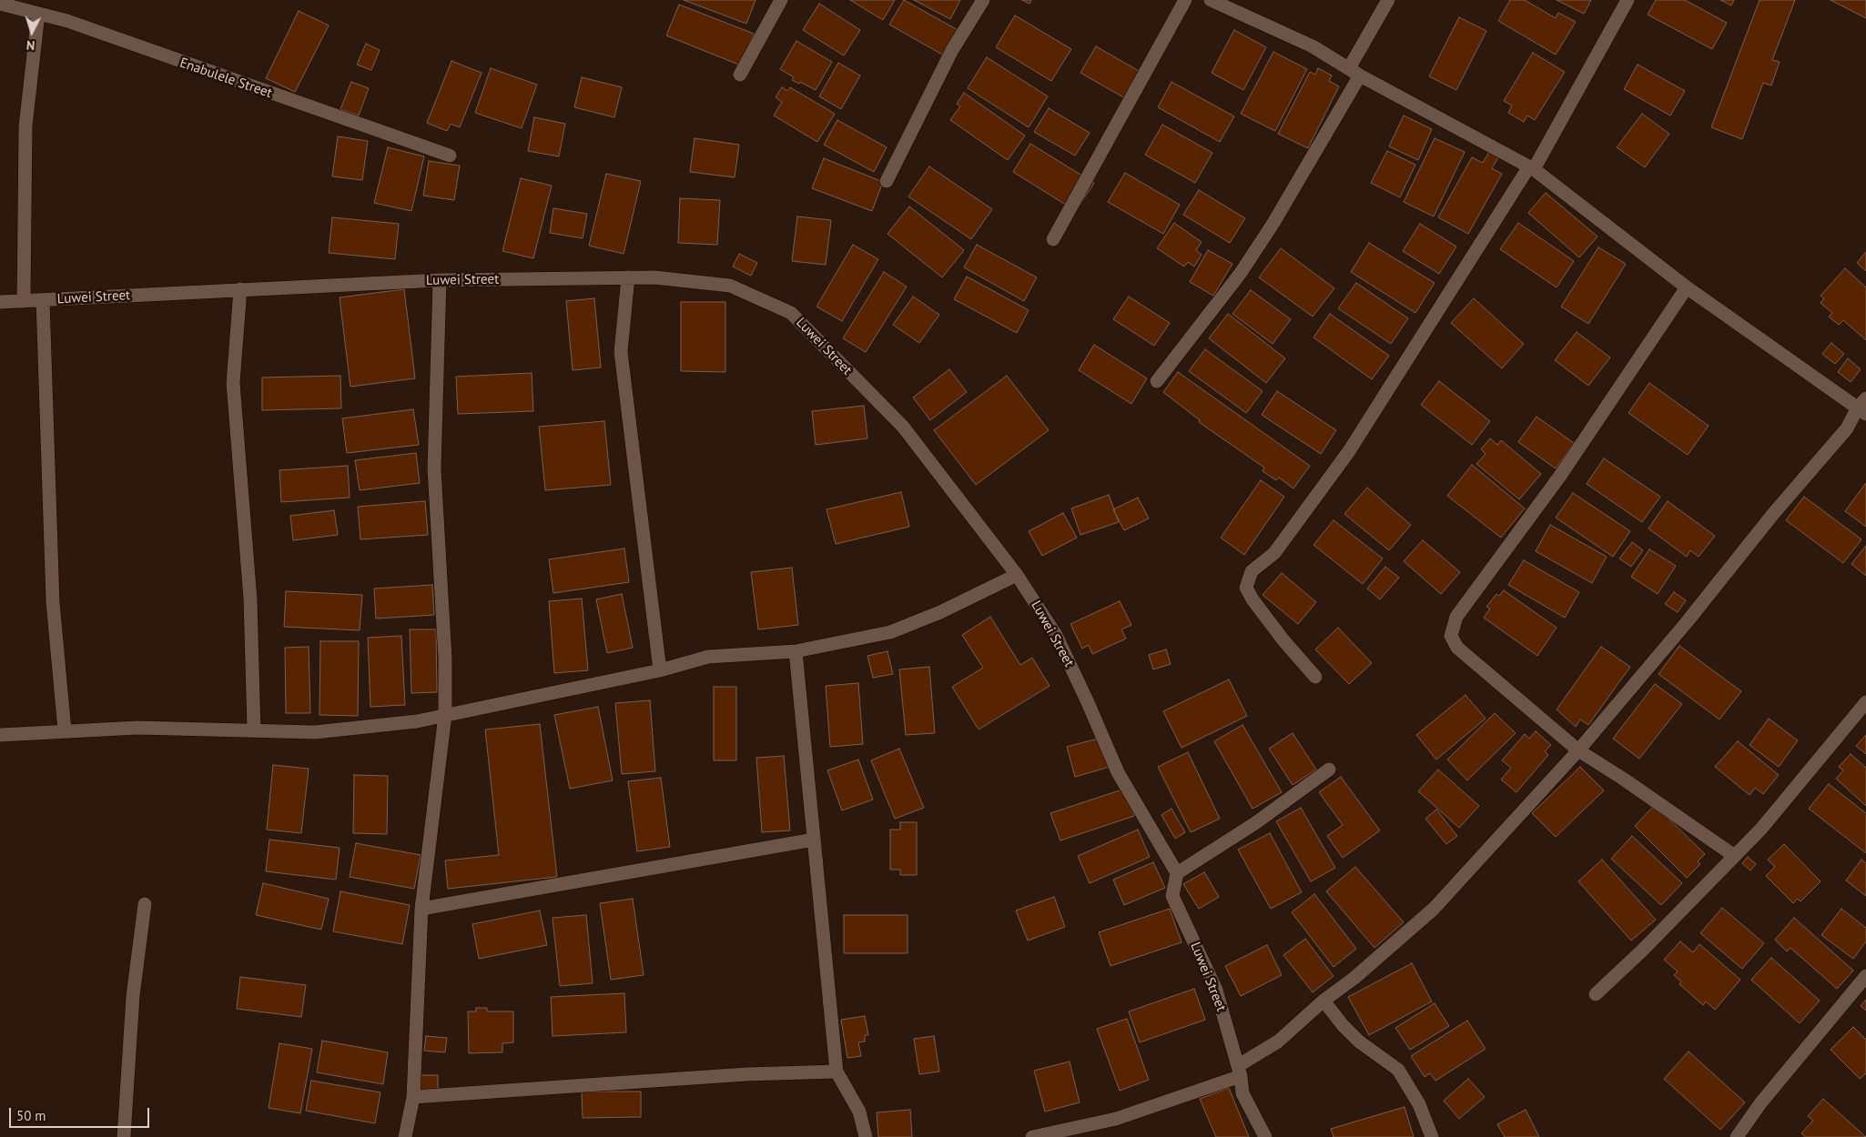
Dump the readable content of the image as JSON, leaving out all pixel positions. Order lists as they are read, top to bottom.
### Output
{
  "streets": {
    "street": ["Enabulele Street", "Luwei Street"]
  },
  "scale_bar": "50 m",
  "north": "bottom"
}
